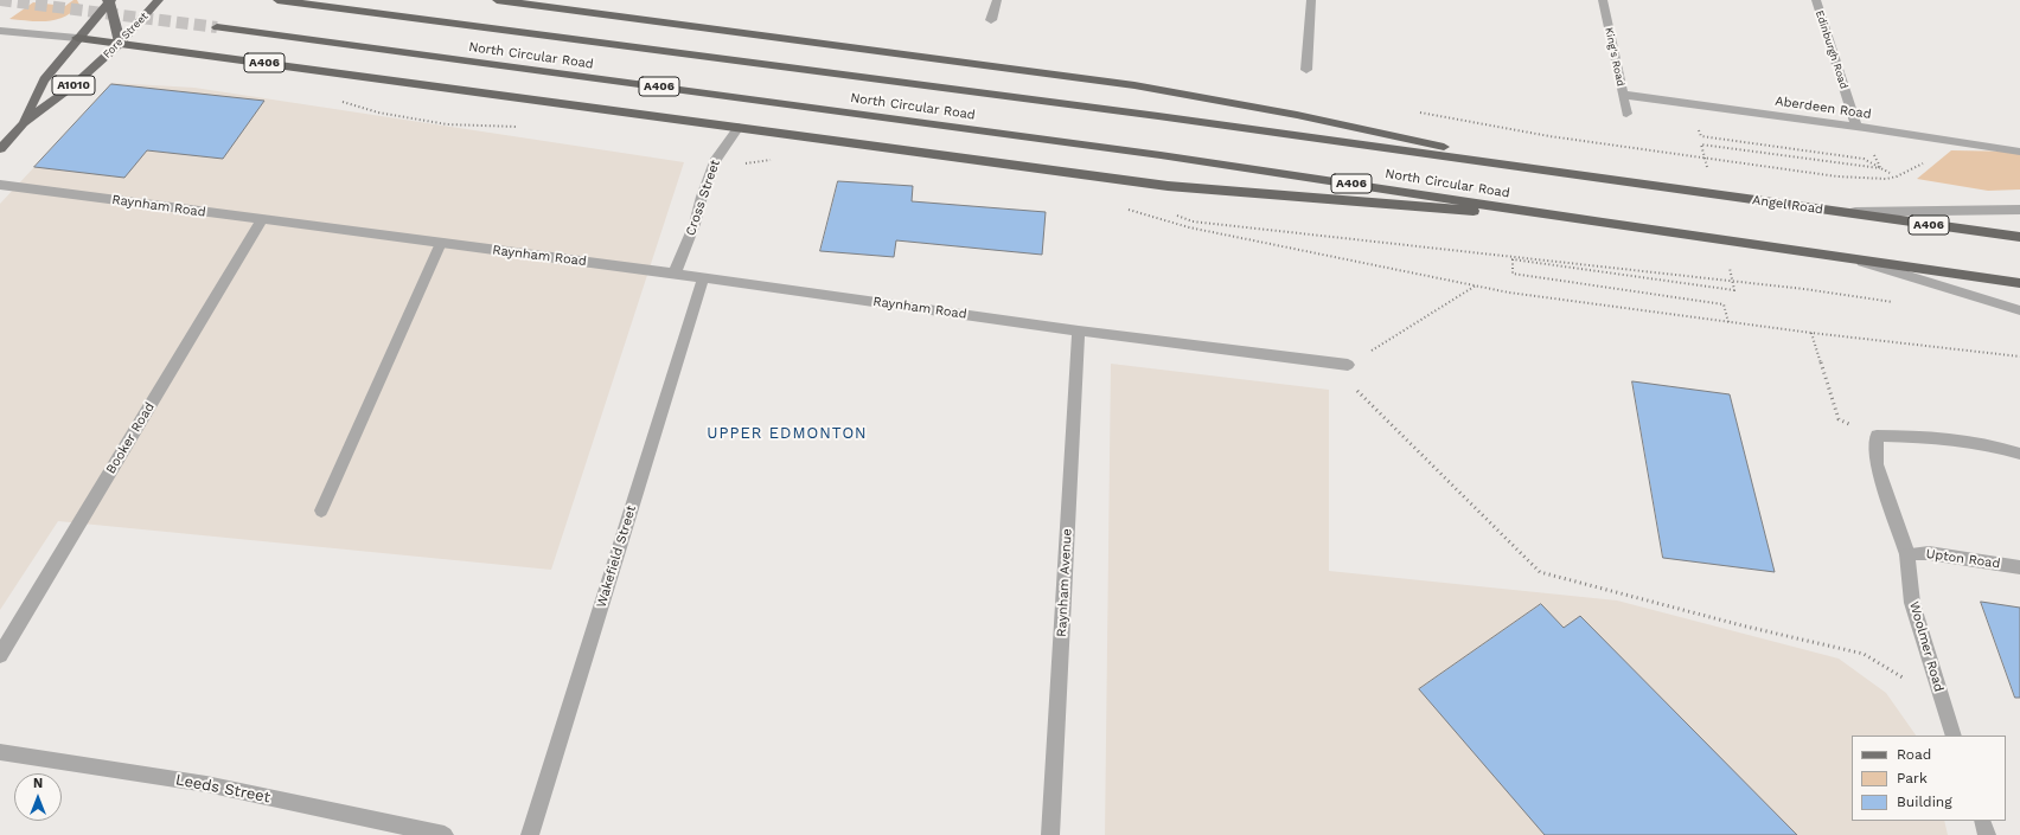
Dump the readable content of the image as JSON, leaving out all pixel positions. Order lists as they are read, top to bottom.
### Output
{
  "streets": {
    "highway": ["North Circular Road", "A406", "Angel Road"],
    "main road": ["Fore Street", "A1010"],
    "street": [
      "Edinburgh Road",
      "King's Road",
      "Aberdeen Road",
      "Cross Street",
      "Raynham Road",
      "Booker Road",
      "Wakefield Street",
      "Upton Road",
      "Raynham Avenue",
      "Woolmer Road",
      "Leeds Street"
    ]
  },
  "crossings": [
    ["Fore Street", "A406"],
    ["Edinburgh Road", "Aberdeen Road"],
    ["North Circular Road", "A406"],
    ["North Circular Road", "Angel Road"],
    ["King's Road", "Aberdeen Road"],
    ["A406", "Cross Street"],
    ["A406", "Angel Road"],
    ["Cross Street", "Raynham Road"],
    ["Raynham Road", "Booker Road"],
    ["Raynham Road", "Wakefield Street"],
    ["Raynham Road", "Raynham Avenue"],
    ["Upton Road", "Woolmer Road"]
  ],
  "districts": ["UPPER EDMONTON"],
  "legend": ["Road", "Park", "Building"],
  "north": "top"
}
